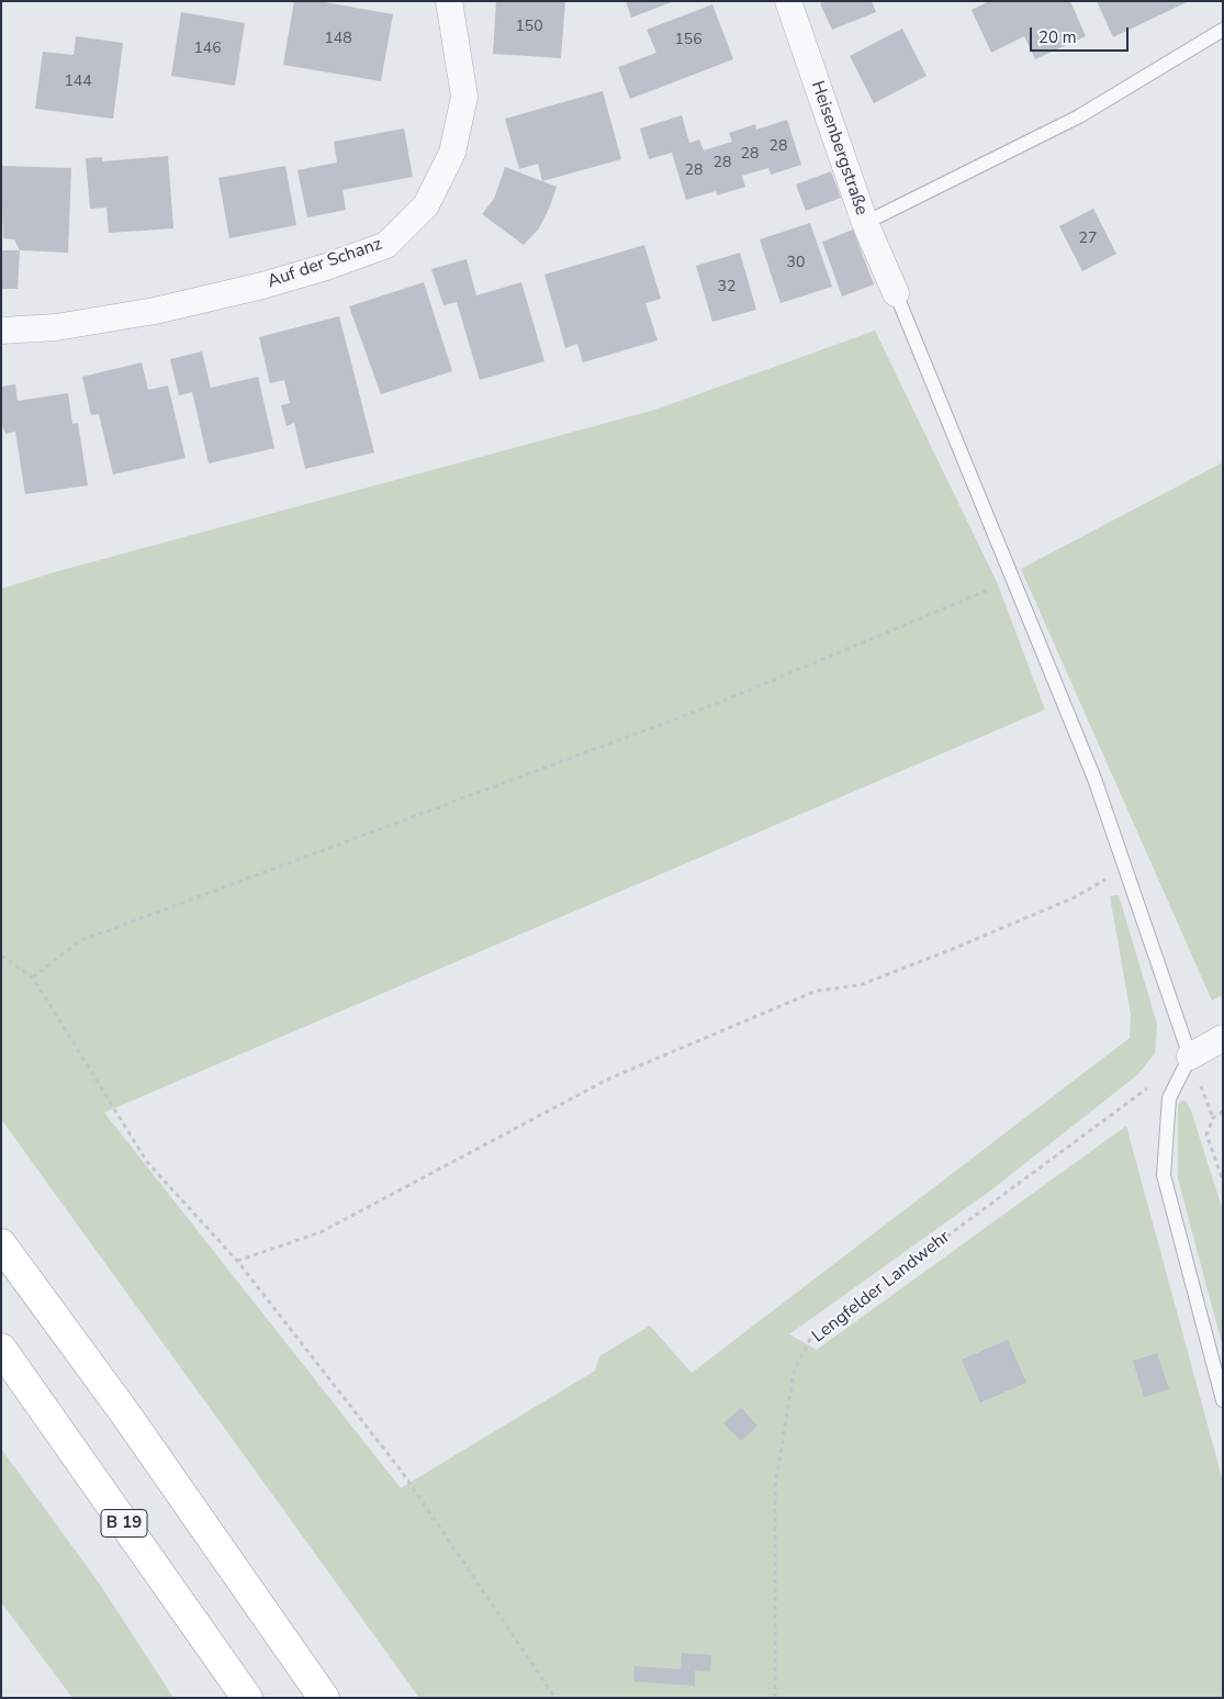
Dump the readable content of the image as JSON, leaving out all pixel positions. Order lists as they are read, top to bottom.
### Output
{
  "streets": {
    "highway": ["B 19"],
    "street": ["Heisenbergstraße", "Auf der Schanz"],
    "path": ["Lengfelder Landwehr"]
  },
  "house_numbers": [
    "150",
    "148",
    "156",
    "146",
    "144",
    "28",
    "28",
    "28",
    "28",
    "27",
    "30",
    "32"
  ],
  "scale_bar": "20 m"
}
